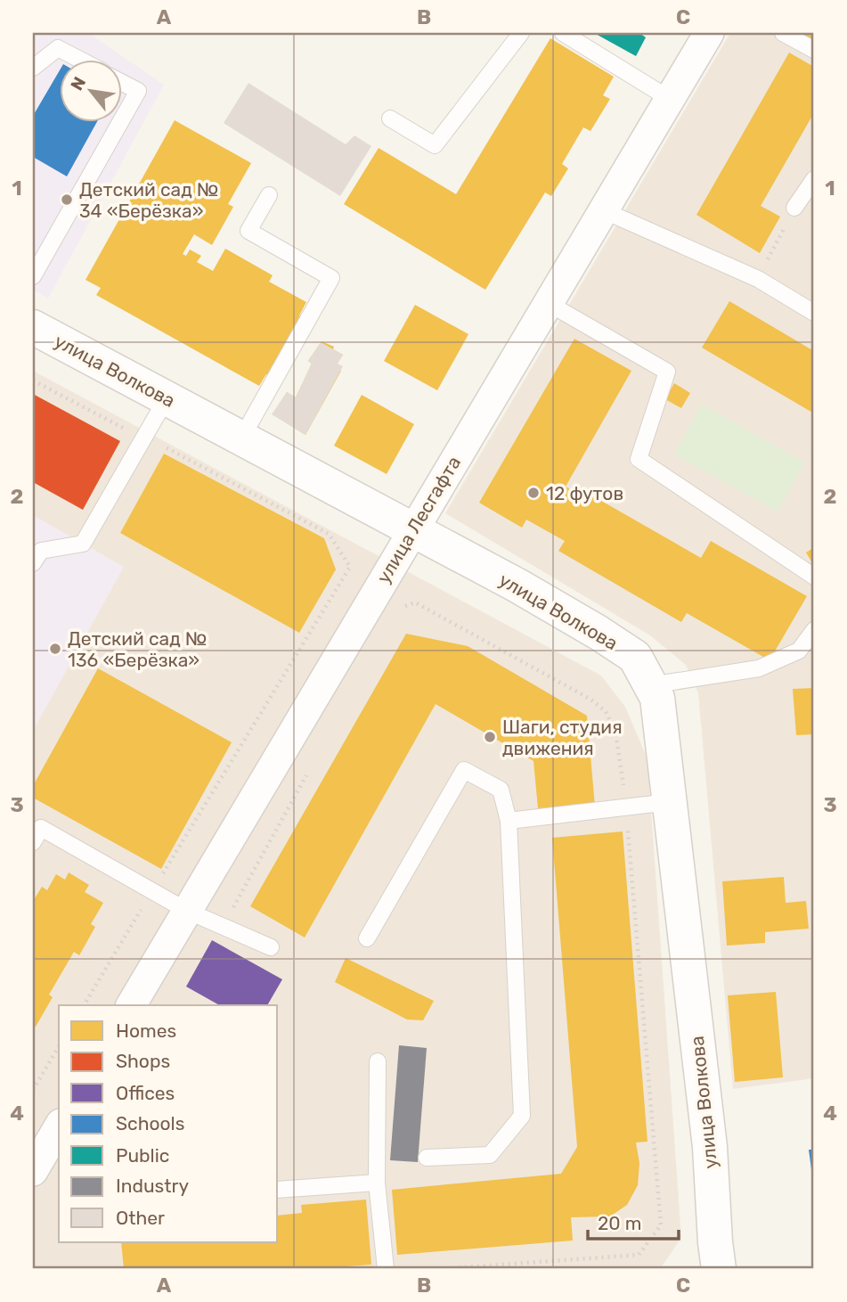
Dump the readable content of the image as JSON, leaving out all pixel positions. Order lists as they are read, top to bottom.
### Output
{
  "streets": {
    "main road": ["улица Волкова"],
    "street": ["улица Лесгафта"]
  },
  "crossings": [
    ["улица Волкова", "улица Лесгафта"]
  ],
  "places": [
    "Детский сад № 34 «Берёзка»",
    "12 футов",
    "Детский сад № 136 «Берёзка»",
    "Шаги, студия движения"
  ],
  "legend": [
    "Homes",
    "Shops",
    "Offices",
    "Schools",
    "Public",
    "Industry",
    "Other"
  ],
  "scale_bar": "20 m",
  "north": "top left",
  "grid": {
    "columns": ["A", "B", "C"],
    "rows": [
      "1",
      "2",
      "3",
      "4"
    ]
  }
}
